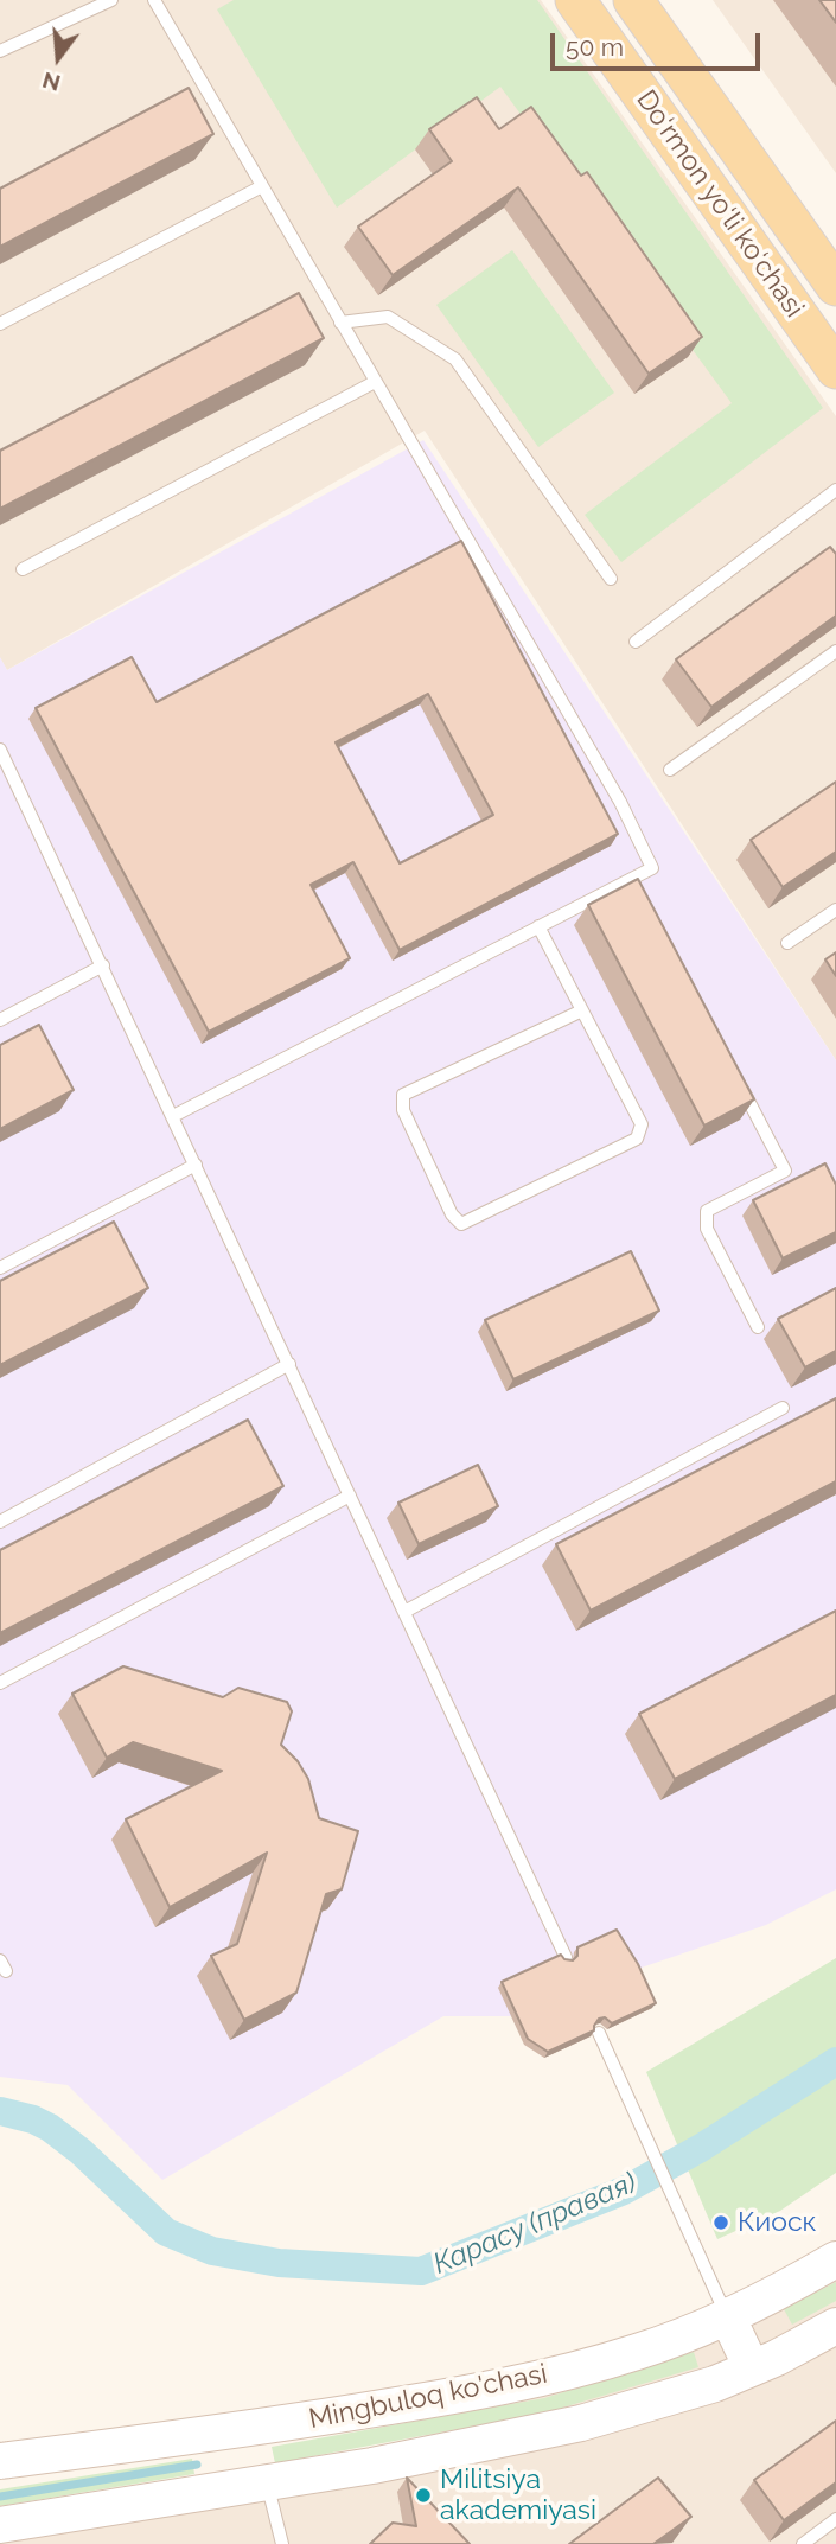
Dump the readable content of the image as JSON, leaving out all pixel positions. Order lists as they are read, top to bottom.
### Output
{
  "streets": {
    "main road": ["Do‘rmon yo‘li ko‘chasi", "Mingbuloq ko'chasi"]
  },
  "water": ["Карасу (правая)"],
  "places": ["Киоск", "Militsiya akademiyasi"],
  "scale_bar": "50 m",
  "north": "bottom"
}
